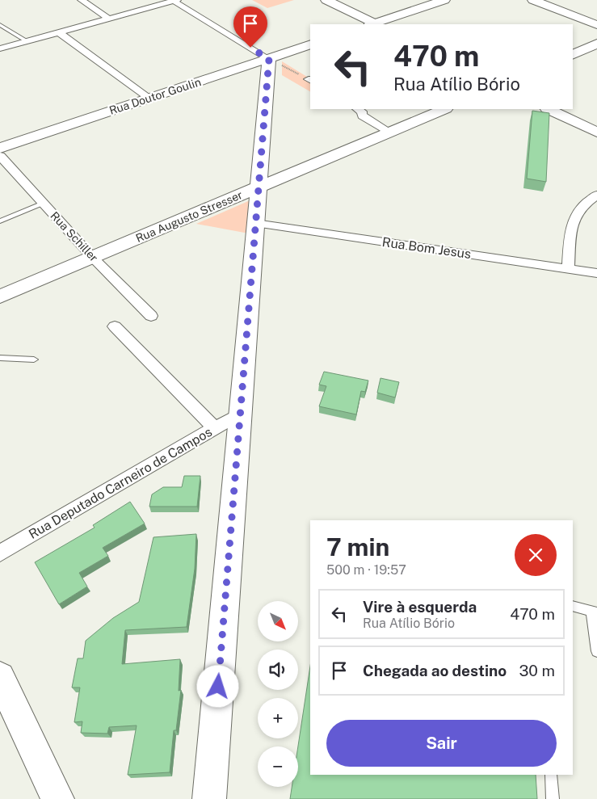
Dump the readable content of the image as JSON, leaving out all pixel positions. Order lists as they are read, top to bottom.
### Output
{
  "streets": {
    "street": [
      "Rua Doutor Goulin",
      "Rua Augusto Stresser",
      "Rua Schiller",
      "Rua Bom Jesus",
      "Rua Deputado Carneiro de Campos"
    ]
  },
  "crossings": [
    ["Rua Augusto Stresser", "Rua Schiller"]
  ],
  "north": "bottom right",
  "page": {
    "turn": ["470 m", "Rua Atílio Bório"],
    "heading": ["7 min", "500 m · 19:57"],
    "list": [
      {
        "name": "Vire à esquerda",
        "note": "Rua Atílio Bório",
        "value": "470 m"
      },
      {
        "name": "Chegada ao destino",
        "value": "30 m"
      }
    ],
    "map_buttons": ["+", "−"],
    "buttons": "Sair"
  }
}
